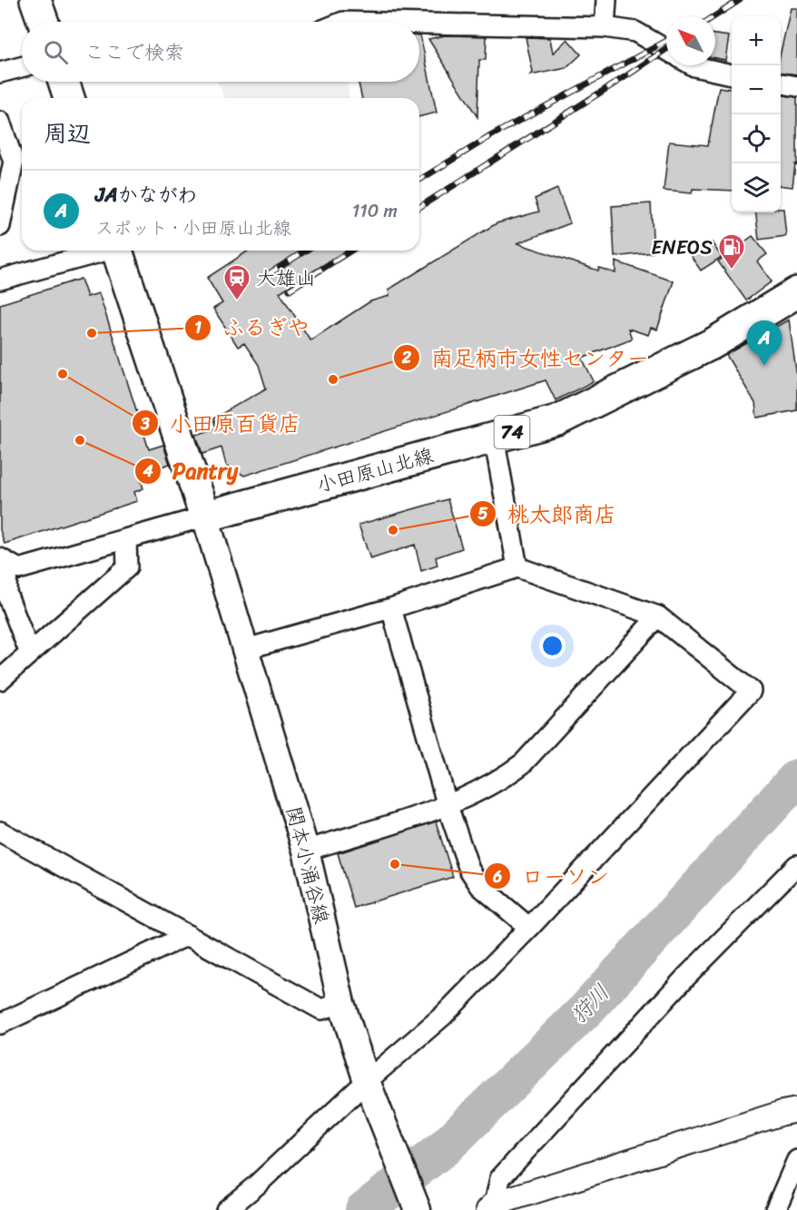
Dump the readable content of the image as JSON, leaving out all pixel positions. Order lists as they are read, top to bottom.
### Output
{
  "streets": {
    "main road": ["74", "小田原山北線", "関本小涌谷線"]
  },
  "crossings": [
    ["小田原山北線", "関本小涌谷線"]
  ],
  "water": ["狩川"],
  "places": {
    "fuel station": ["ENEOS"],
    "station": ["大雄山"],
    "other": [
      "ふるぎや",
      "小田原百貨店",
      "南足柄市女性センター",
      "Pantry",
      "桃太郎商店",
      "ローソン"
    ]
  },
  "north": "top left",
  "page": {
    "map_buttons": ["+", "−"],
    "search": "ここで検索",
    "heading": "周辺",
    "list": [
      {
        "mark": "A",
        "name": "JAかながわ",
        "note": "スポット · 小田原山北線",
        "value": "110 m"
      }
    ],
    "pins": "A"
  }
}
